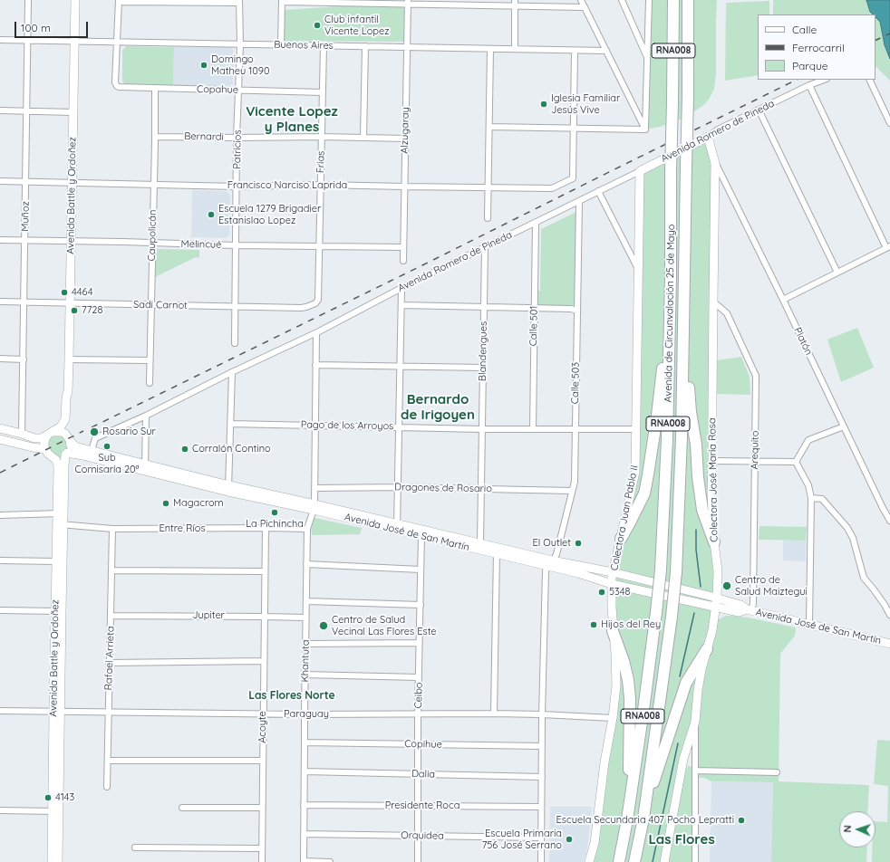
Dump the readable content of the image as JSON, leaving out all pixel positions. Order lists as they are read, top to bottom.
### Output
{
  "streets": {
    "highway": ["RNA008", "Avenida de Circunvalación 25 de Mayo"],
    "main road": [
      "Avenida Romero de Pineda",
      "Avenida Battle y Ordoñez",
      "Colectora José María Rosa",
      "Colectora Juan Pablo II",
      "Avenida José de San Martín"
    ],
    "street": [
      "Buenos Aires",
      "Copahue",
      "Alzugaray",
      "Bernardi",
      "Patricios",
      "Frias",
      "Francisco Narciso Laprida",
      "Muñoz",
      "Caupolicán",
      "Melincué",
      "Sadi Carnot",
      "Calle 501",
      "Platón",
      "Blandengues",
      "Calle 503",
      "Pago de los Arroyos",
      "Arequito",
      "Dragones de Rosario",
      "Entre Ríos",
      "Jupiter",
      "Rafael Arrieta",
      "Khantuta",
      "Ceibo",
      "Paraguay",
      "Acoyte",
      "Copihue",
      "Dalia",
      "Presidente Roca",
      "Orquidea"
    ]
  },
  "crossings": [
    ["Buenos Aires", "Copahue"],
    ["Buenos Aires", "Alzugaray"],
    ["Buenos Aires", "Patricios"],
    ["Buenos Aires", "Frias"],
    ["Buenos Aires", "Avenida Battle y Ordoñez"],
    ["Buenos Aires", "Muñoz"],
    ["RNA008", "Avenida de Circunvalación 25 de Mayo"],
    ["RNA008", "Colectora Juan Pablo II"],
    ["Copahue", "Patricios"],
    ["Copahue", "Frias"],
    ["Copahue", "Caupolicán"],
    ["Alzugaray", "Bernardi"],
    ["Alzugaray", "Francisco Narciso Laprida"],
    ["Alzugaray", "Melincué"],
    ["Avenida Romero de Pineda", "Calle 501"],
    ["Avenida Romero de Pineda", "Blandengues"],
    ["Avenida Romero de Pineda", "Calle 503"],
    ["Avenida Romero de Pineda", "Colectora José María Rosa"],
    ["Avenida Romero de Pineda", "Colectora Juan Pablo II"],
    ["Avenida Romero de Pineda", "Avenida José de San Martín"],
    ["Bernardi", "Patricios"],
    ["Bernardi", "Frias"],
    ["Bernardi", "Caupolicán"],
    ["Patricios", "Francisco Narciso Laprida"],
    ["Patricios", "Melincué"],
    ["Patricios", "Sadi Carnot"],
    ["Frias", "Francisco Narciso Laprida"],
    ["Frias", "Melincué"],
    ["Frias", "Sadi Carnot"],
    ["Francisco Narciso Laprida", "Avenida Battle y Ordoñez"],
    ["Francisco Narciso Laprida", "Muñoz"],
    ["Francisco Narciso Laprida", "Caupolicán"],
    ["Avenida Battle y Ordoñez", "Melincué"],
    ["Avenida Battle y Ordoñez", "Sadi Carnot"],
    ["Avenida Battle y Ordoñez", "Entre Ríos"],
    ["Avenida Battle y Ordoñez", "Avenida José de San Martín"],
    ["Avenida Battle y Ordoñez", "Paraguay"],
    ["Muñoz", "Melincué"],
    ["Muñoz", "Sadi Carnot"],
    ["Caupolicán", "Melincué"],
    ["Caupolicán", "Sadi Carnot"],
    ["Calle 501", "Pago de los Arroyos"],
    ["Platón", "Colectora José María Rosa"],
    ["Blandengues", "Pago de los Arroyos"],
    ["Blandengues", "Dragones de Rosario"],
    ["Blandengues", "Avenida José de San Martín"],
    ["Calle 503", "Pago de los Arroyos"],
    ["Calle 503", "Dragones de Rosario"],
    ["Calle 503", "Avenida José de San Martín"],
    ["Calle 503", "Paraguay"],
    ["Calle 503", "Copihue"],
    ["Calle 503", "Dalia"],
    ["Calle 503", "Presidente Roca"],
    ["Calle 503", "Orquidea"],
    ["Pago de los Arroyos", "Colectora Juan Pablo II"],
    ["Arequito", "Colectora José María Rosa"],
    ["Arequito", "Avenida José de San Martín"],
    ["Colectora José María Rosa", "Avenida José de San Martín"],
    ["Colectora Juan Pablo II", "Avenida José de San Martín"],
    ["Colectora Juan Pablo II", "Paraguay"],
    ["Entre Ríos", "Rafael Arrieta"],
    ["Entre Ríos", "Khantuta"],
    ["Entre Ríos", "Acoyte"],
    ["Avenida José de San Martín", "Khantuta"],
    ["Avenida José de San Martín", "Ceibo"],
    ["Jupiter", "Rafael Arrieta"],
    ["Jupiter", "Khantuta"],
    ["Jupiter", "Acoyte"],
    ["Rafael Arrieta", "Paraguay"],
    ["Khantuta", "Paraguay"],
    ["Khantuta", "Copihue"],
    ["Khantuta", "Dalia"],
    ["Khantuta", "Presidente Roca"],
    ["Khantuta", "Orquidea"],
    ["Ceibo", "Paraguay"],
    ["Ceibo", "Copihue"],
    ["Ceibo", "Dalia"],
    ["Ceibo", "Presidente Roca"],
    ["Ceibo", "Orquidea"],
    ["Paraguay", "Acoyte"]
  ],
  "districts": [
    "Vicente Lopez y Planes",
    "Bernardo de Irigoyen",
    "Las Flores Norte",
    "Las Flores"
  ],
  "places": [
    "Club infantil Vicente Lopez",
    "Domingo Matheu 1090",
    "Iglesia Familiar Jesús Vive",
    "Escuela 1279 Brigadier Estanislao Lopez",
    "4464",
    "7728",
    "Rosario Sur",
    "Sub Comisaría 20ª",
    "Corralón Contino",
    "Magacrom",
    "La Pichincha",
    "El Outlet",
    "Centro de Salud Maiztegui",
    "5348",
    "Hijos del Rey",
    "Centro de Salud Vecinal Las Flores Este",
    "4143",
    "Escuela Secundaria 407 Pocho Lepratti",
    "Escuela Primaria 756 José Serrano"
  ],
  "legend": ["Calle", "Ferrocarril", "Parque"],
  "scale_bar": "100 m",
  "north": "left"
}
